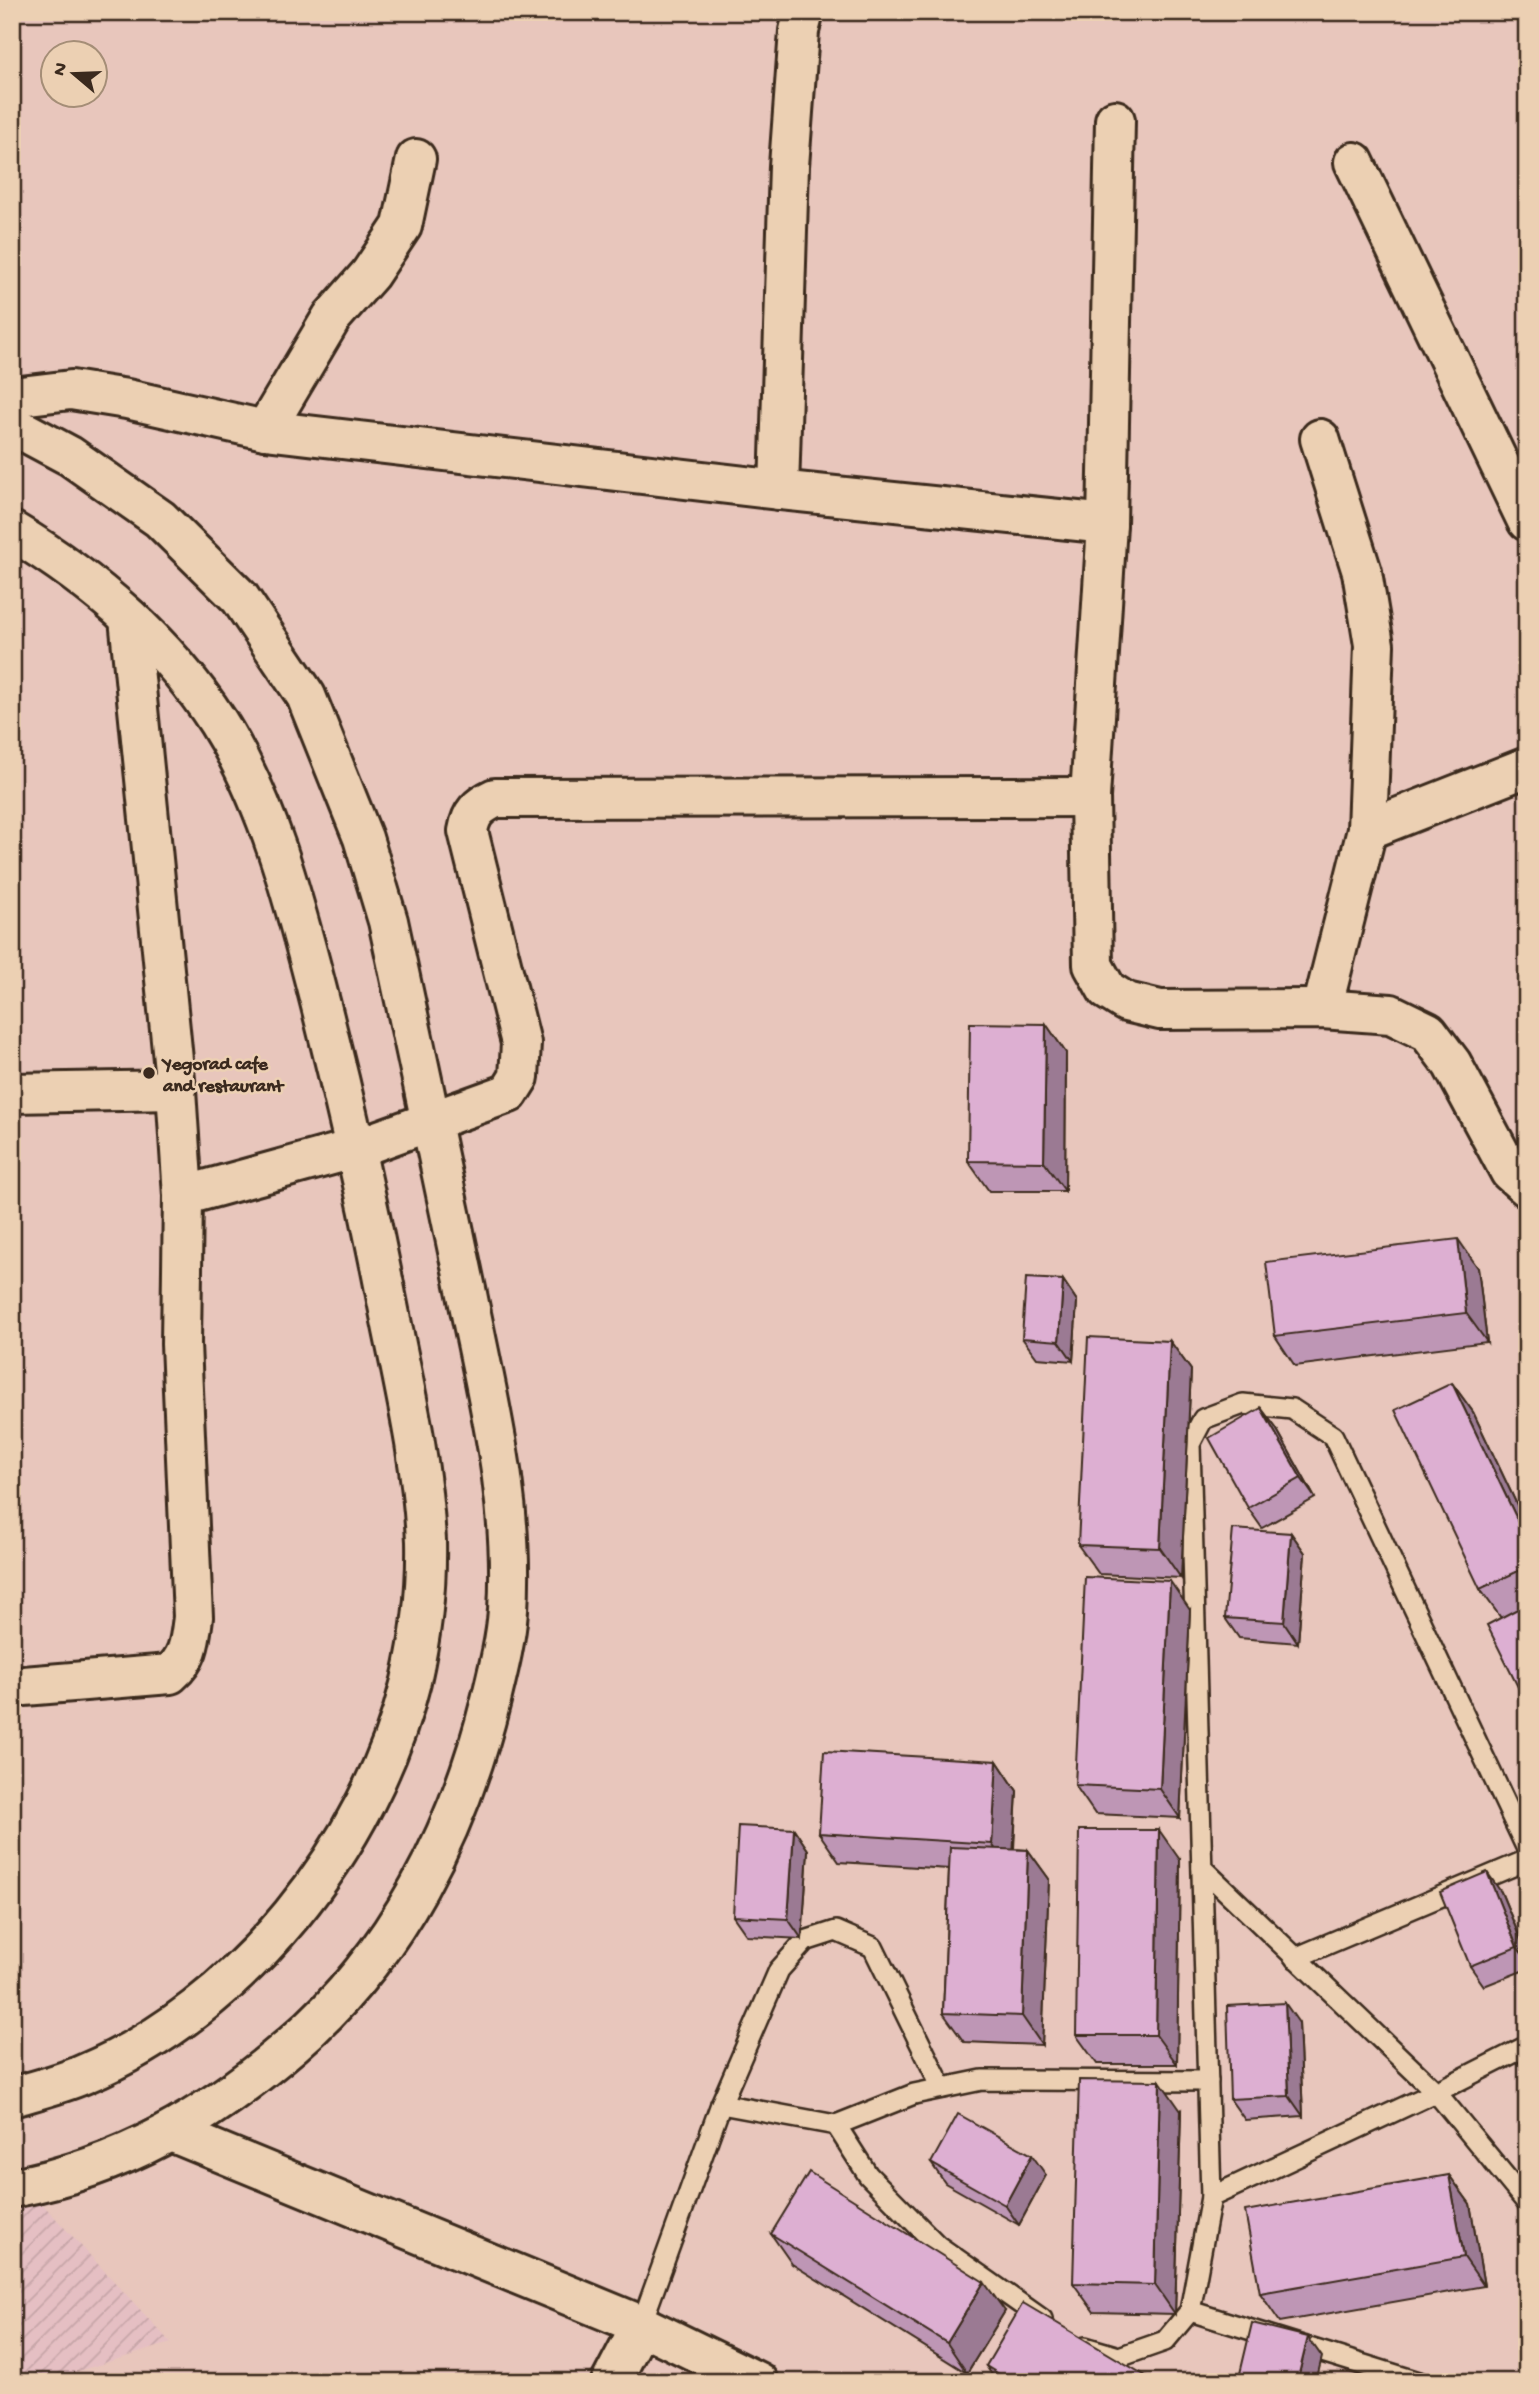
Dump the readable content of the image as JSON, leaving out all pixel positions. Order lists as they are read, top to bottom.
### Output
{
  "places": ["Yegorad cafe and restaurant"],
  "north": "left"
}
